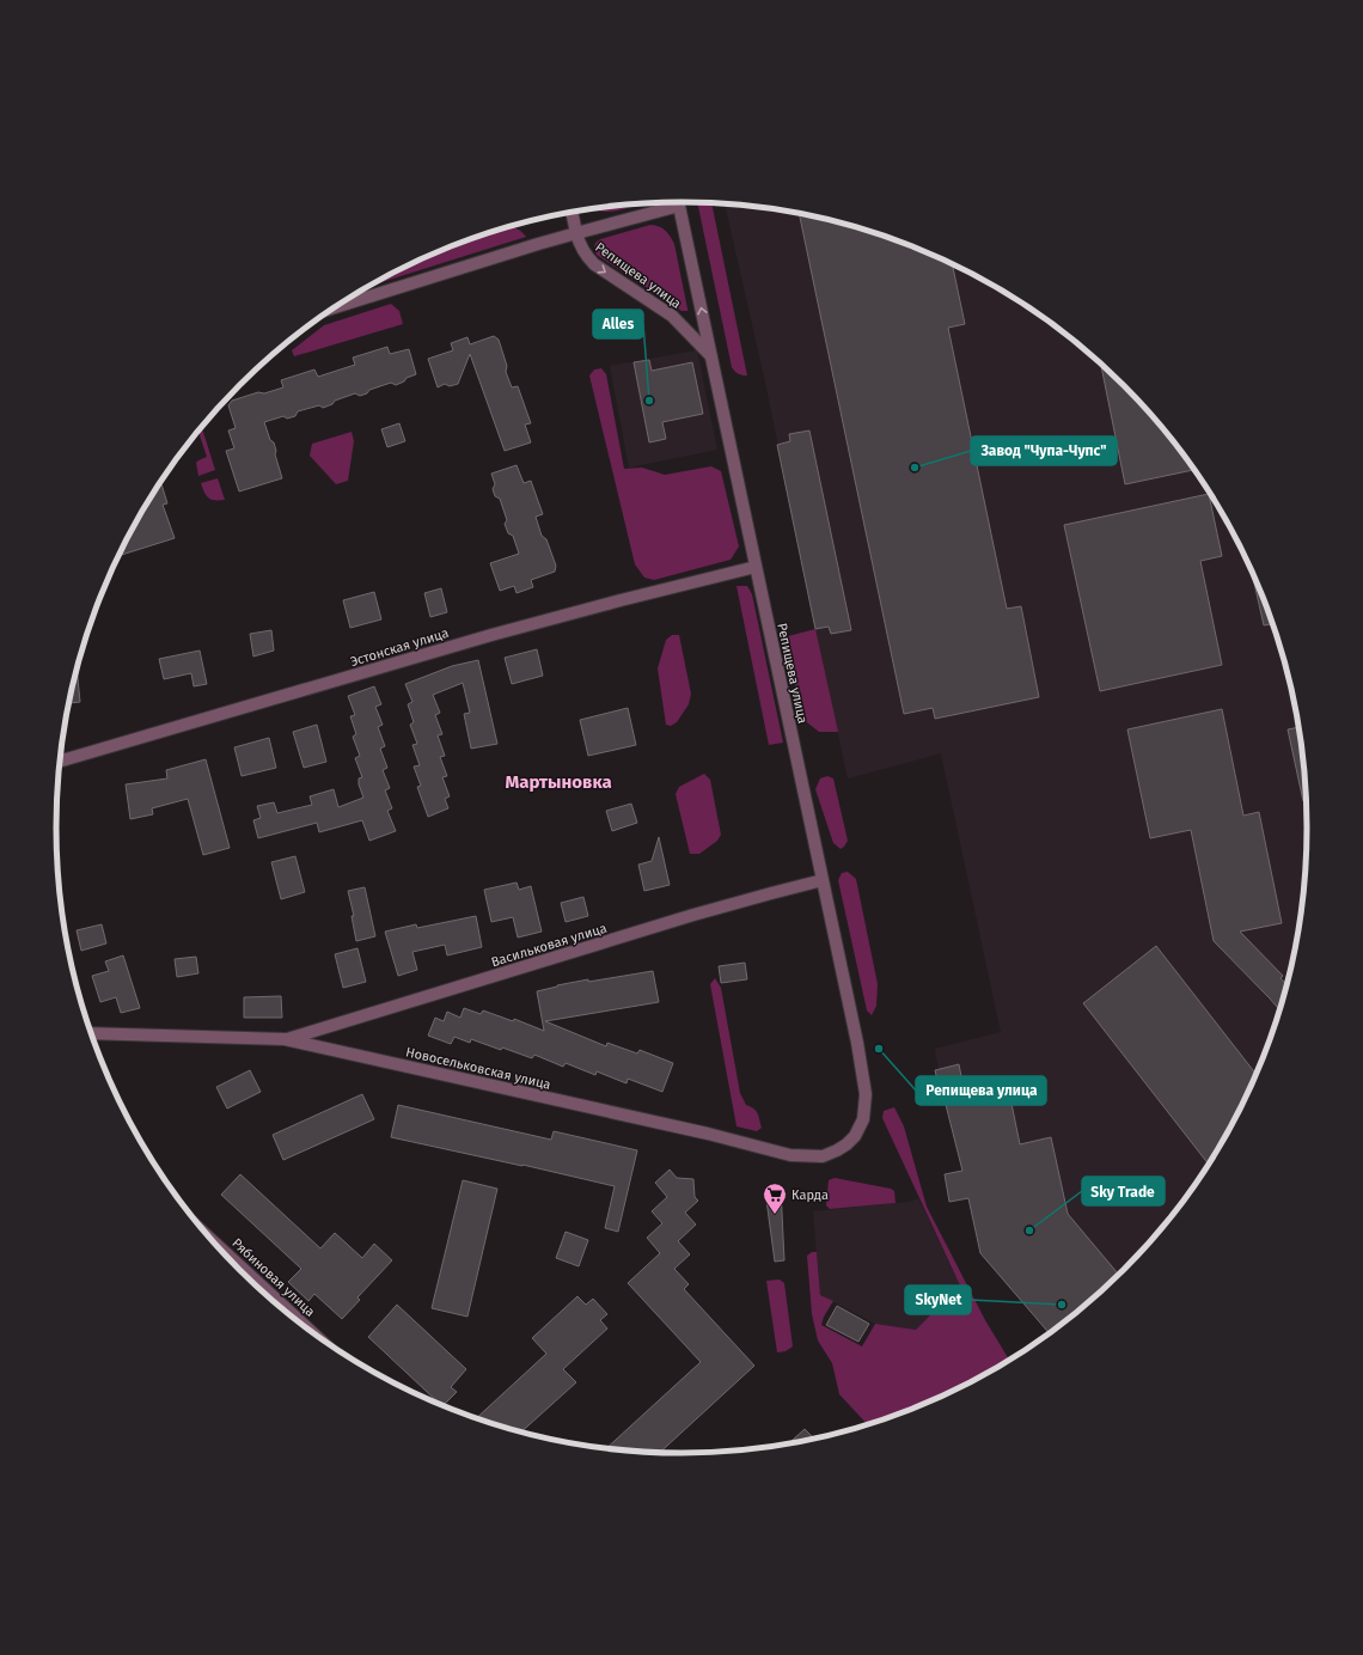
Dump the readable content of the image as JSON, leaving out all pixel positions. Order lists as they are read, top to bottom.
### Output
{
  "streets": {
    "street": [
      "Репищева улица",
      "Эстонская улица",
      "Васильковая улица",
      "Новосельковская улица",
      "Рябиновая улица"
    ]
  },
  "crossings": [
    ["Репищева улица", "Эстонская улица"],
    ["Репищева улица", "Васильковая улица"],
    ["Репищева улица", "Новосельковская улица"],
    ["Васильковая улица", "Новосельковская улица"]
  ],
  "districts": ["Мартыновка"],
  "places": {
    "other": [
      "Alles",
      "Завод \"Чупа-Чупс\"",
      "Репищева улица",
      "Sky Trade",
      "SkyNet"
    ],
    "supermarket": ["Карда"]
  }
}
